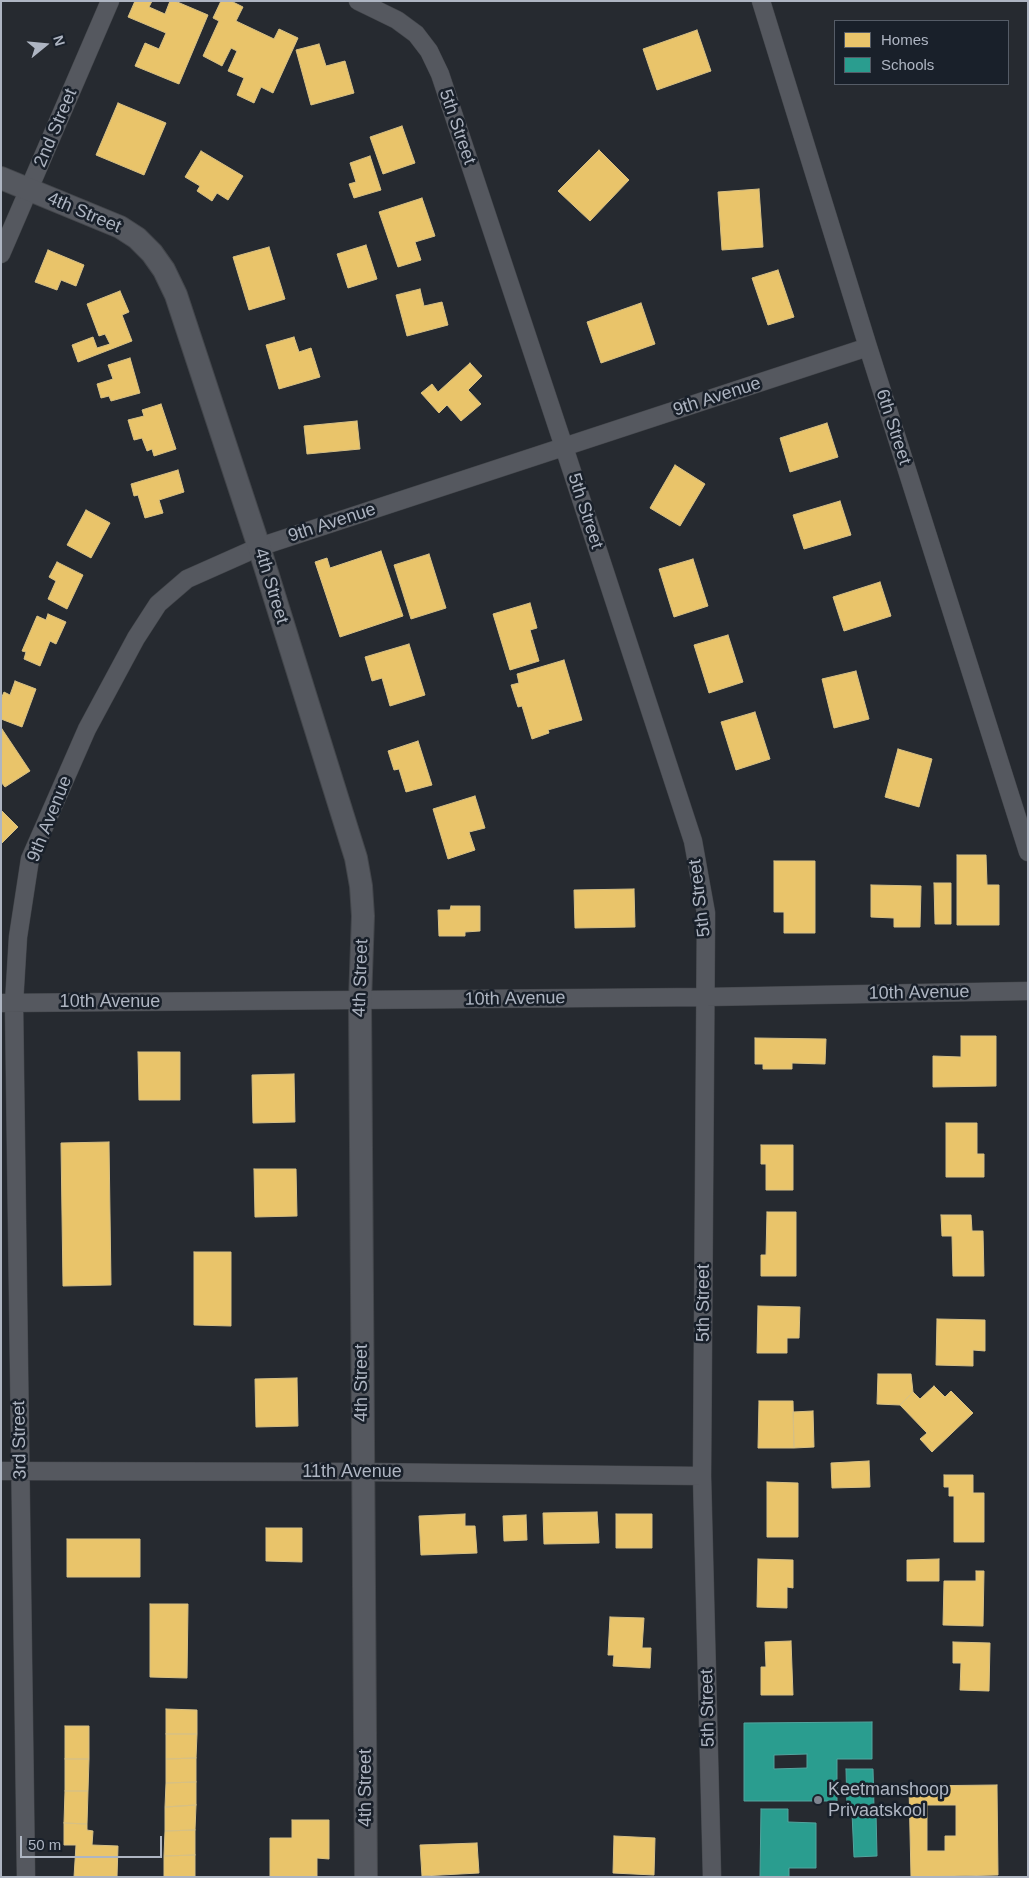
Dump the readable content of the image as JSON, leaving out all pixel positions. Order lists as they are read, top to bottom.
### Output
{
  "streets": {
    "street": [
      "5th Street",
      "2nd Street",
      "4th Street",
      "9th Avenue",
      "6th Street",
      "10th Avenue",
      "3rd Street",
      "11th Avenue"
    ]
  },
  "crossings": [
    ["5th Street", "9th Avenue"],
    ["5th Street", "10th Avenue"],
    ["5th Street", "11th Avenue"],
    ["2nd Street", "4th Street"],
    ["4th Street", "9th Avenue"],
    ["4th Street", "10th Avenue"],
    ["4th Street", "11th Avenue"],
    ["9th Avenue", "6th Street"],
    ["9th Avenue", "10th Avenue"],
    ["9th Avenue", "3rd Street"],
    ["10th Avenue", "3rd Street"],
    ["3rd Street", "11th Avenue"]
  ],
  "places": ["Keetmanshoop Privaatskool"],
  "legend": ["Homes", "Schools"],
  "scale_bar": "50 m",
  "north": "right"
}
